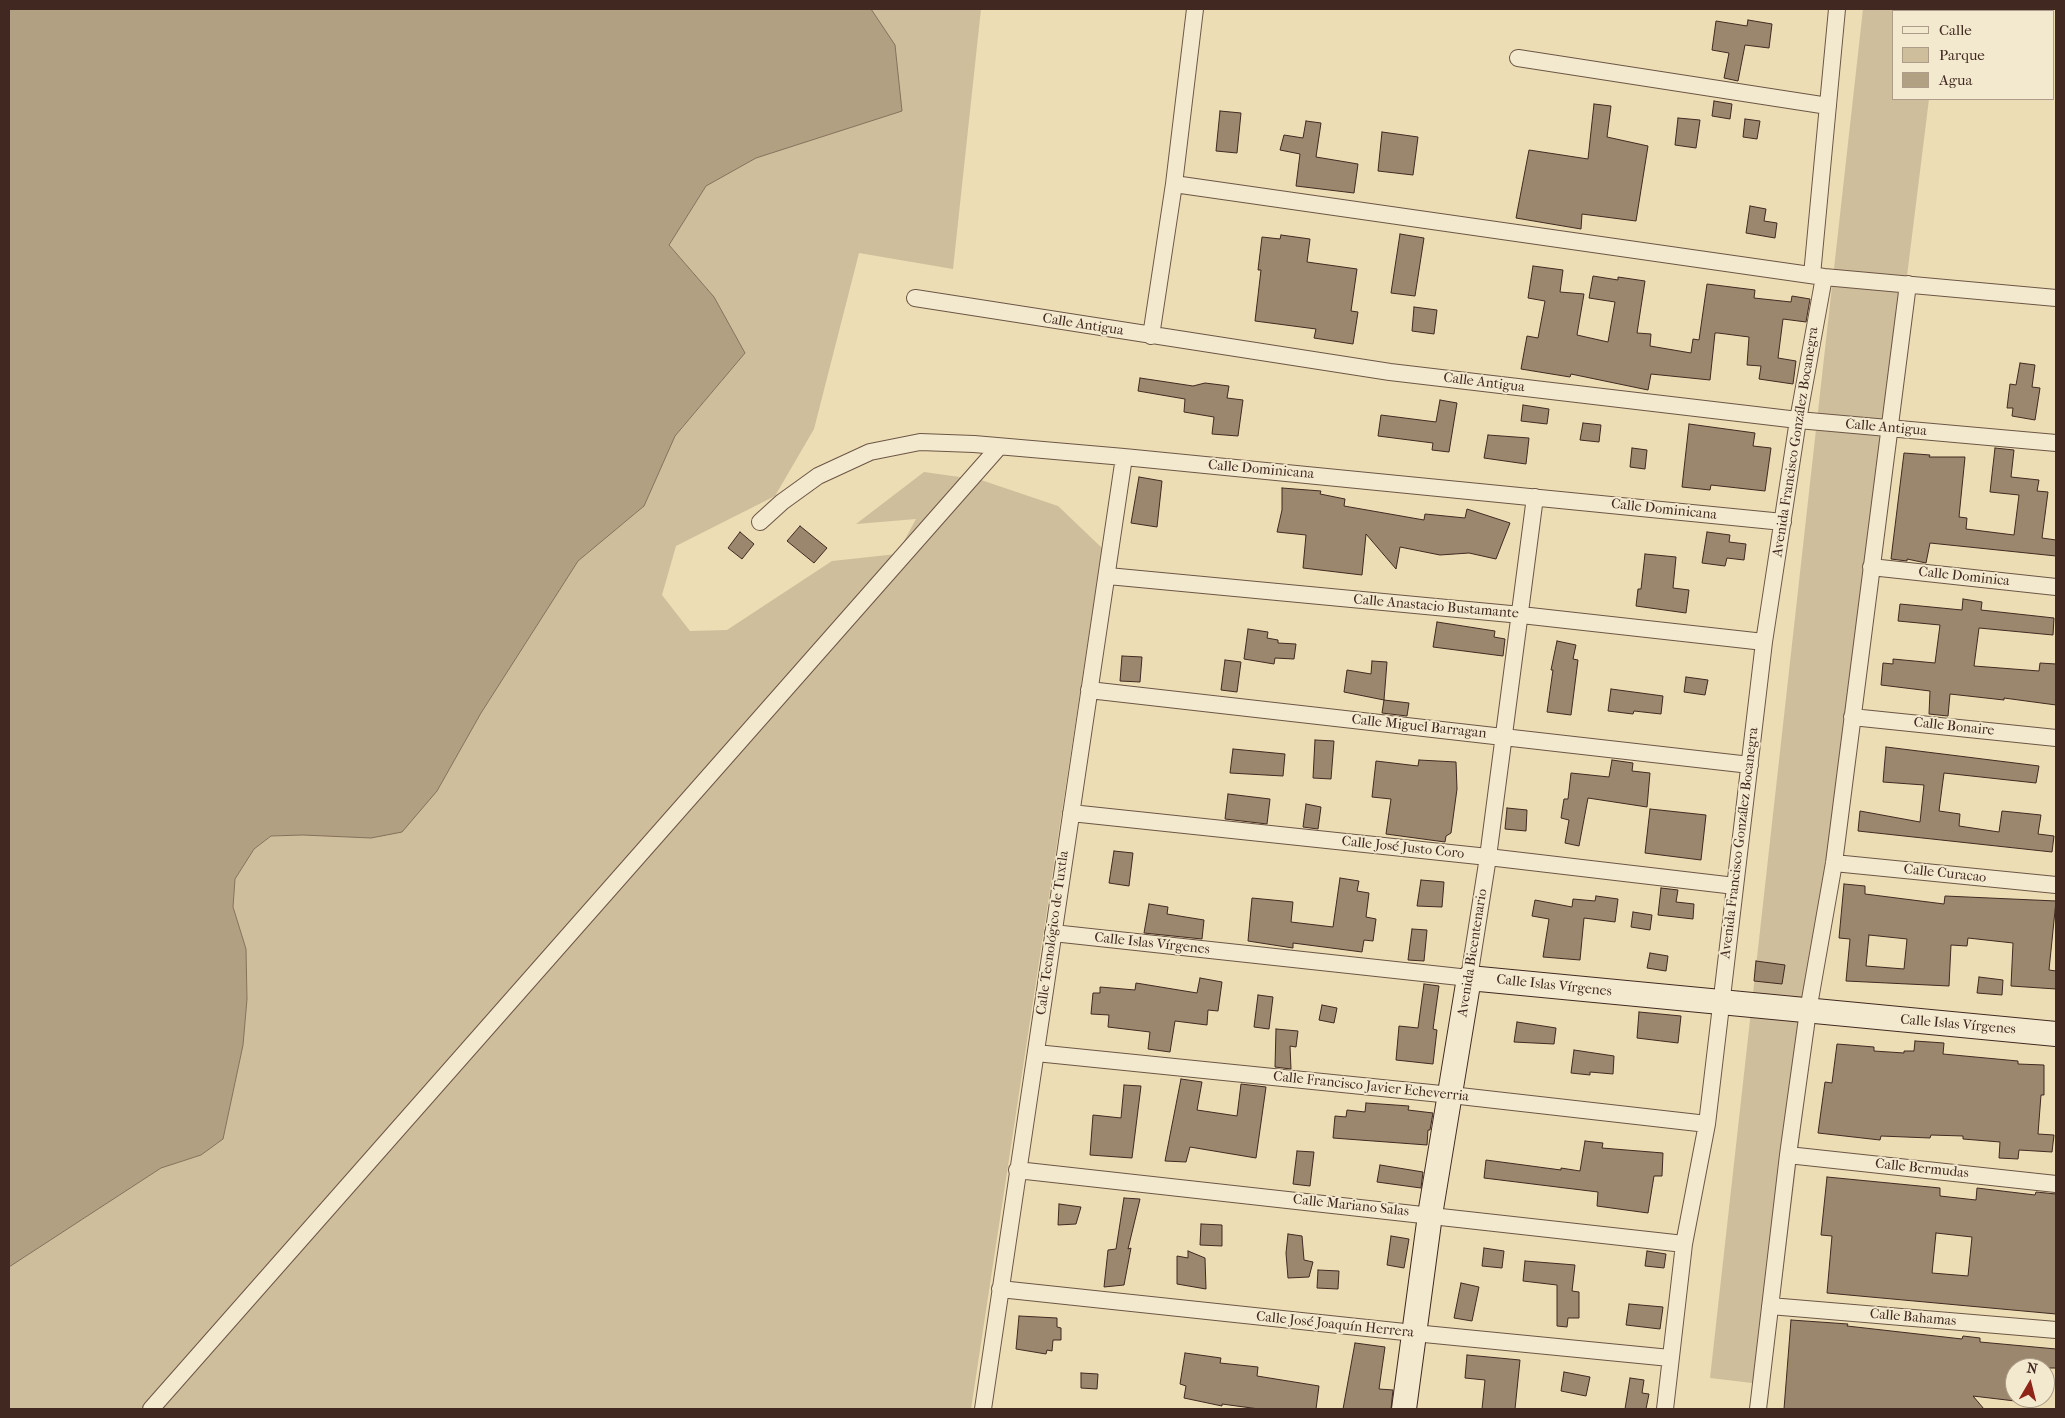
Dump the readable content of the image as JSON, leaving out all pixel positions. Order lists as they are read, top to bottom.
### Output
{
  "streets": {
    "street": [
      "Calle Antigua",
      "Avenida Francisco González Bocanegra",
      "Calle Dominicana",
      "Calle Dominica",
      "Calle Anastacio Bustamante",
      "Calle Miguel Barragan",
      "Calle Bonaire",
      "Calle José Justo Coro",
      "Calle Curacao",
      "Calle Tecnológico de Tuxtla",
      "Calle Islas Vírgenes",
      "Avenida Bicentenario",
      "Calle Francisco Javier Echeverria",
      "Calle Bermudas",
      "Calle Mariano Salas",
      "Calle Bahamas",
      "Calle José Joaquín Herrera"
    ]
  },
  "crossings": [
    ["Calle Antigua", "Avenida Francisco González Bocanegra"],
    ["Avenida Francisco González Bocanegra", "Calle Dominicana"],
    ["Avenida Francisco González Bocanegra", "Calle Anastacio Bustamante"],
    ["Avenida Francisco González Bocanegra", "Calle Miguel Barragan"],
    ["Avenida Francisco González Bocanegra", "Calle José Justo Coro"],
    ["Avenida Francisco González Bocanegra", "Calle Islas Vírgenes"],
    ["Avenida Francisco González Bocanegra", "Calle Francisco Javier Echeverria"],
    ["Avenida Francisco González Bocanegra", "Calle Mariano Salas"],
    ["Avenida Francisco González Bocanegra", "Calle José Joaquín Herrera"],
    ["Calle Dominicana", "Calle Tecnológico de Tuxtla"],
    ["Calle Dominicana", "Avenida Bicentenario"],
    ["Calle Anastacio Bustamante", "Calle Tecnológico de Tuxtla"],
    ["Calle Anastacio Bustamante", "Avenida Bicentenario"],
    ["Calle Miguel Barragan", "Calle Tecnológico de Tuxtla"],
    ["Calle Miguel Barragan", "Avenida Bicentenario"],
    ["Calle José Justo Coro", "Calle Tecnológico de Tuxtla"],
    ["Calle José Justo Coro", "Avenida Bicentenario"],
    ["Calle Tecnológico de Tuxtla", "Calle Islas Vírgenes"],
    ["Calle Tecnológico de Tuxtla", "Calle Francisco Javier Echeverria"],
    ["Calle Tecnológico de Tuxtla", "Calle Mariano Salas"],
    ["Calle Tecnológico de Tuxtla", "Calle José Joaquín Herrera"],
    ["Calle Islas Vírgenes", "Avenida Bicentenario"],
    ["Avenida Bicentenario", "Calle Francisco Javier Echeverria"],
    ["Avenida Bicentenario", "Calle Mariano Salas"],
    ["Avenida Bicentenario", "Calle José Joaquín Herrera"]
  ],
  "legend": ["Calle", "Parque", "Agua"],
  "north": "top"
}
